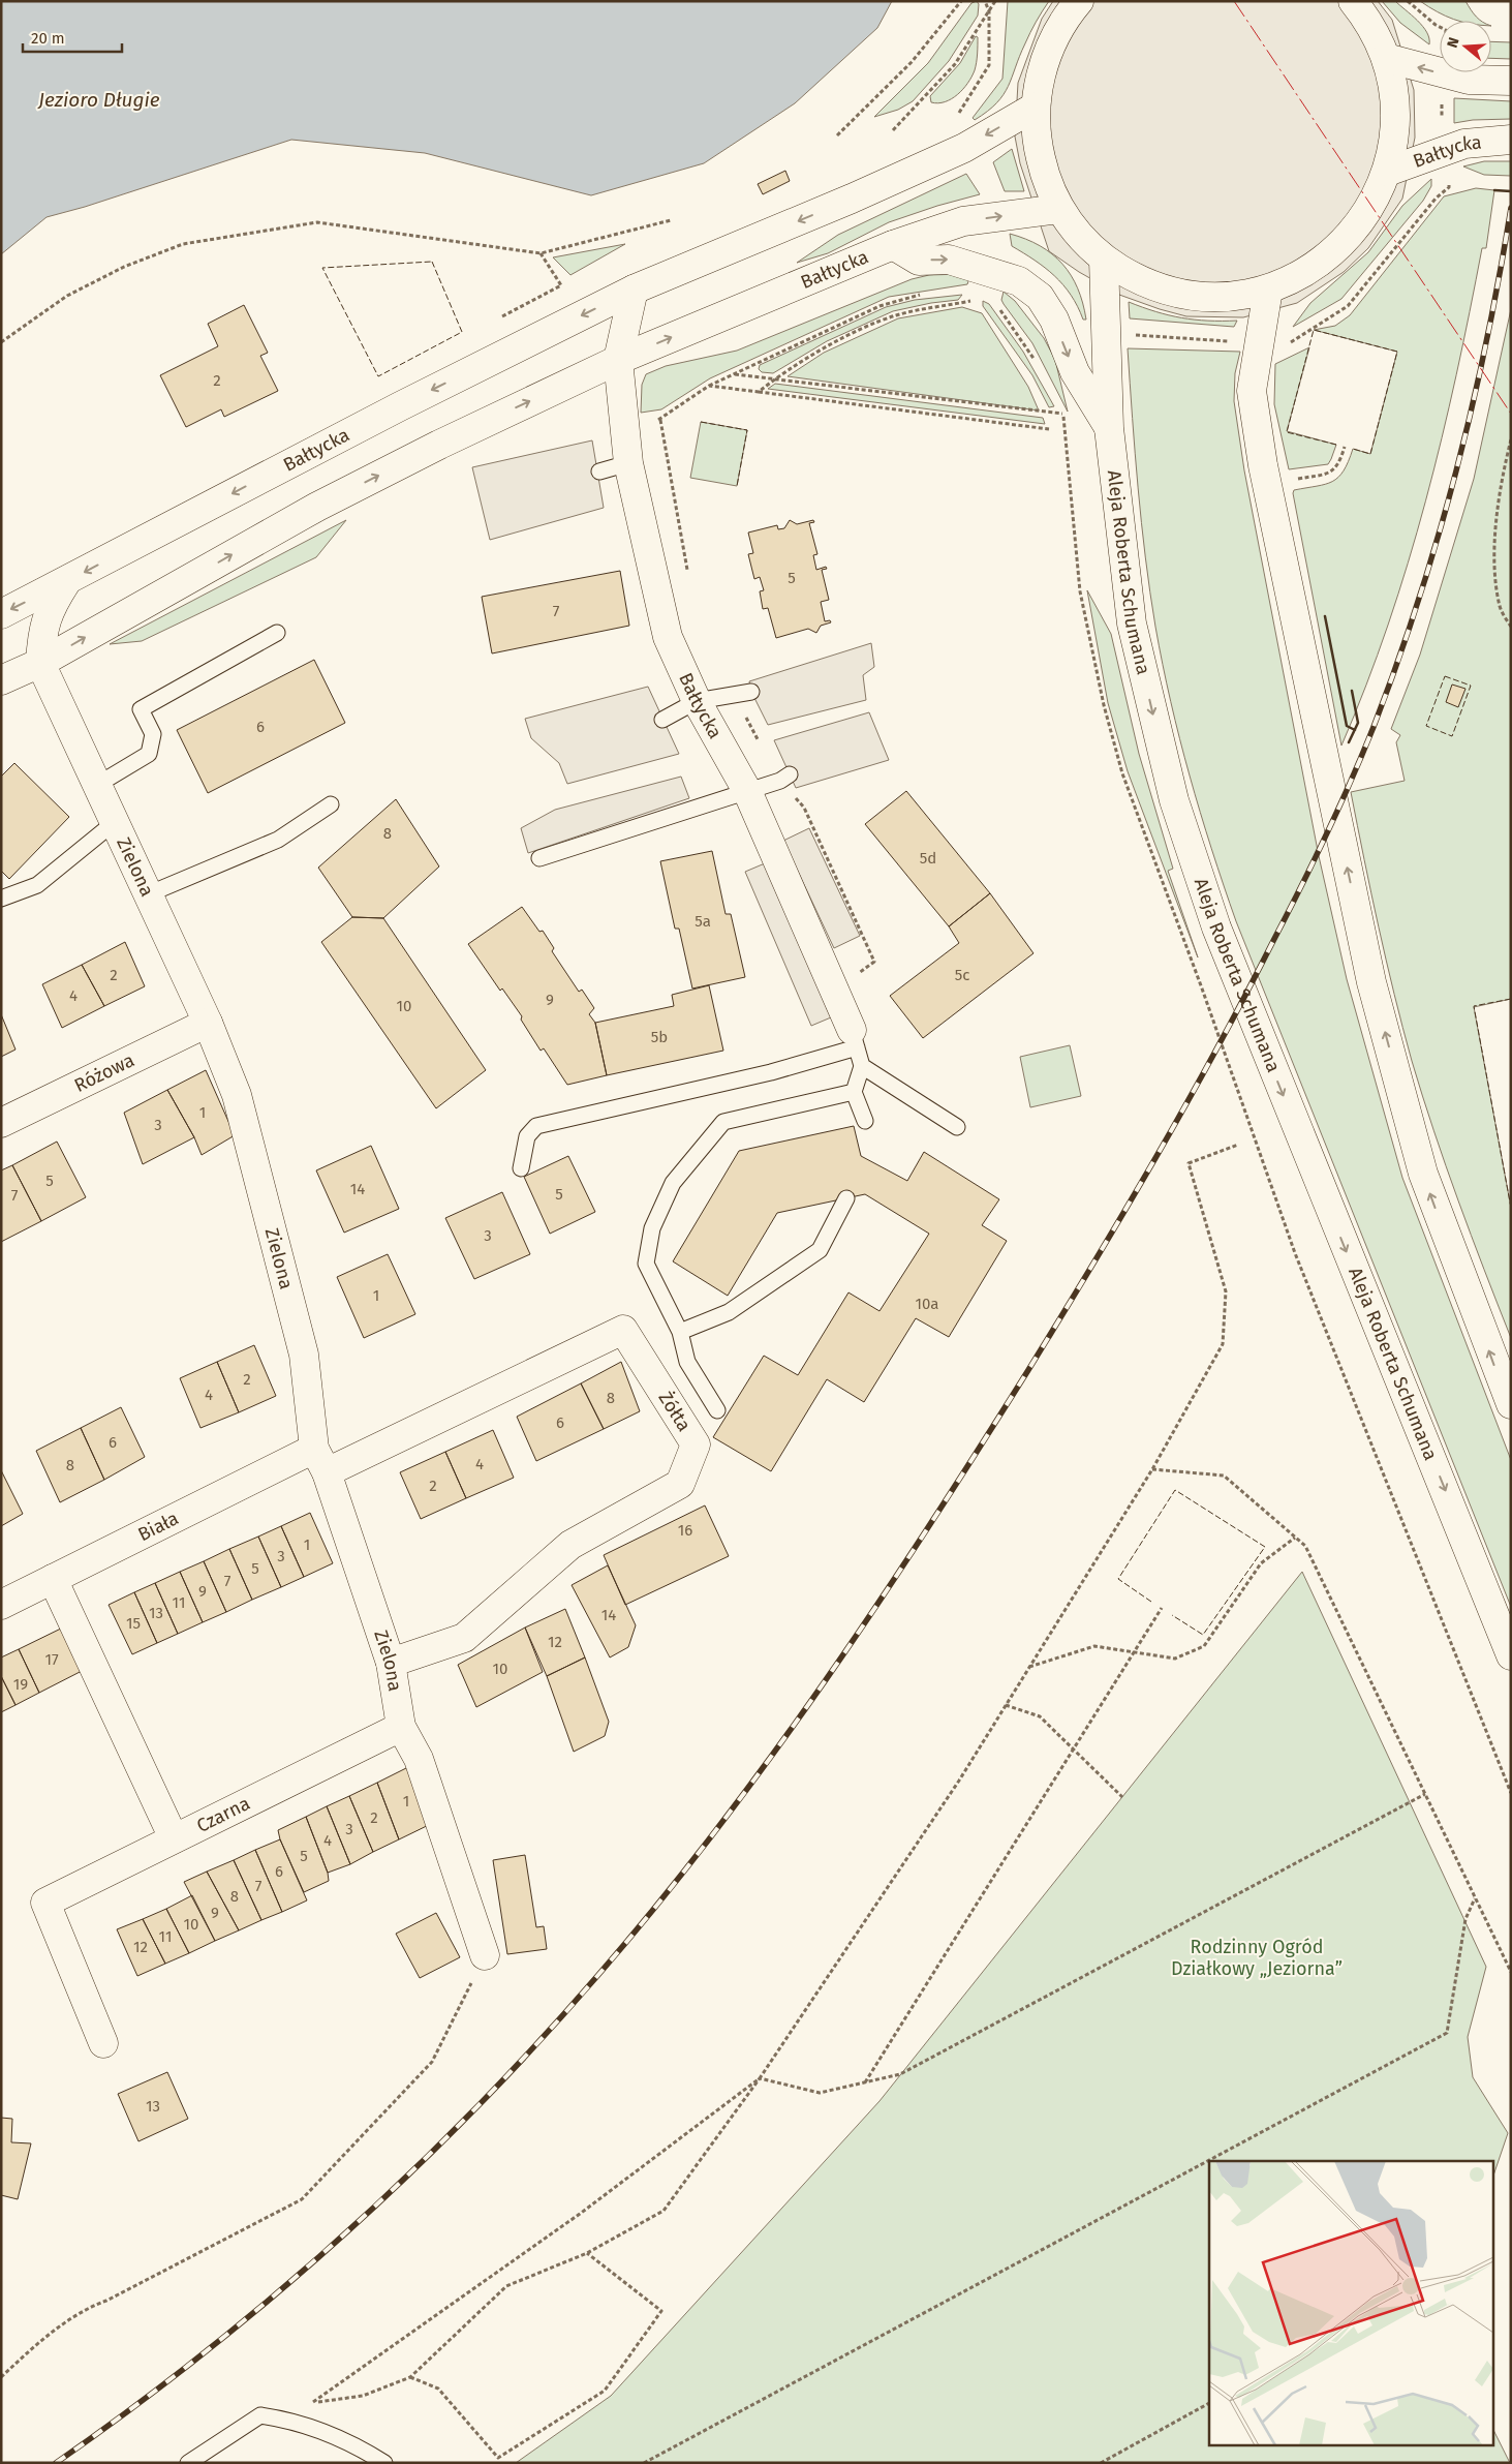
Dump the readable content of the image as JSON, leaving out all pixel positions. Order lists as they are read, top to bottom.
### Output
{
  "streets": {
    "main road": [
      "Bałtycka",
      "Aleja Roberta Schumana",
      "Zielona",
      "Różowa",
      "Żółta",
      "Biała",
      "Czarna"
    ]
  },
  "crossings": [
    ["Bałtycka", "Zielona"],
    ["Zielona", "Różowa"],
    ["Zielona", "Żółta"],
    ["Zielona", "Biała"],
    ["Zielona", "Czarna"],
    ["Żółta", "Biała"]
  ],
  "water": ["Jezioro Długie"],
  "parks": ["Rodzinny Ogród Działkowy „Jeziorna”"],
  "house_numbers": [
    "2",
    "5",
    "7",
    "6",
    "8",
    "5d",
    "5a",
    "2",
    "5c",
    "4",
    "9",
    "10",
    "5b",
    "1",
    "3",
    "5",
    "14",
    "5",
    "7",
    "3",
    "1",
    "10a",
    "2",
    "4",
    "8",
    "6",
    "6",
    "4",
    "8",
    "2",
    "16",
    "1",
    "3",
    "5",
    "7",
    "9",
    "11",
    "13",
    "14",
    "15",
    "12",
    "17",
    "10",
    "19",
    "1",
    "2",
    "3",
    "4",
    "5",
    "6",
    "7",
    "8",
    "9",
    "10",
    "11",
    "12",
    "13"
  ],
  "scale_bar": "20 m",
  "north": "left"
}
